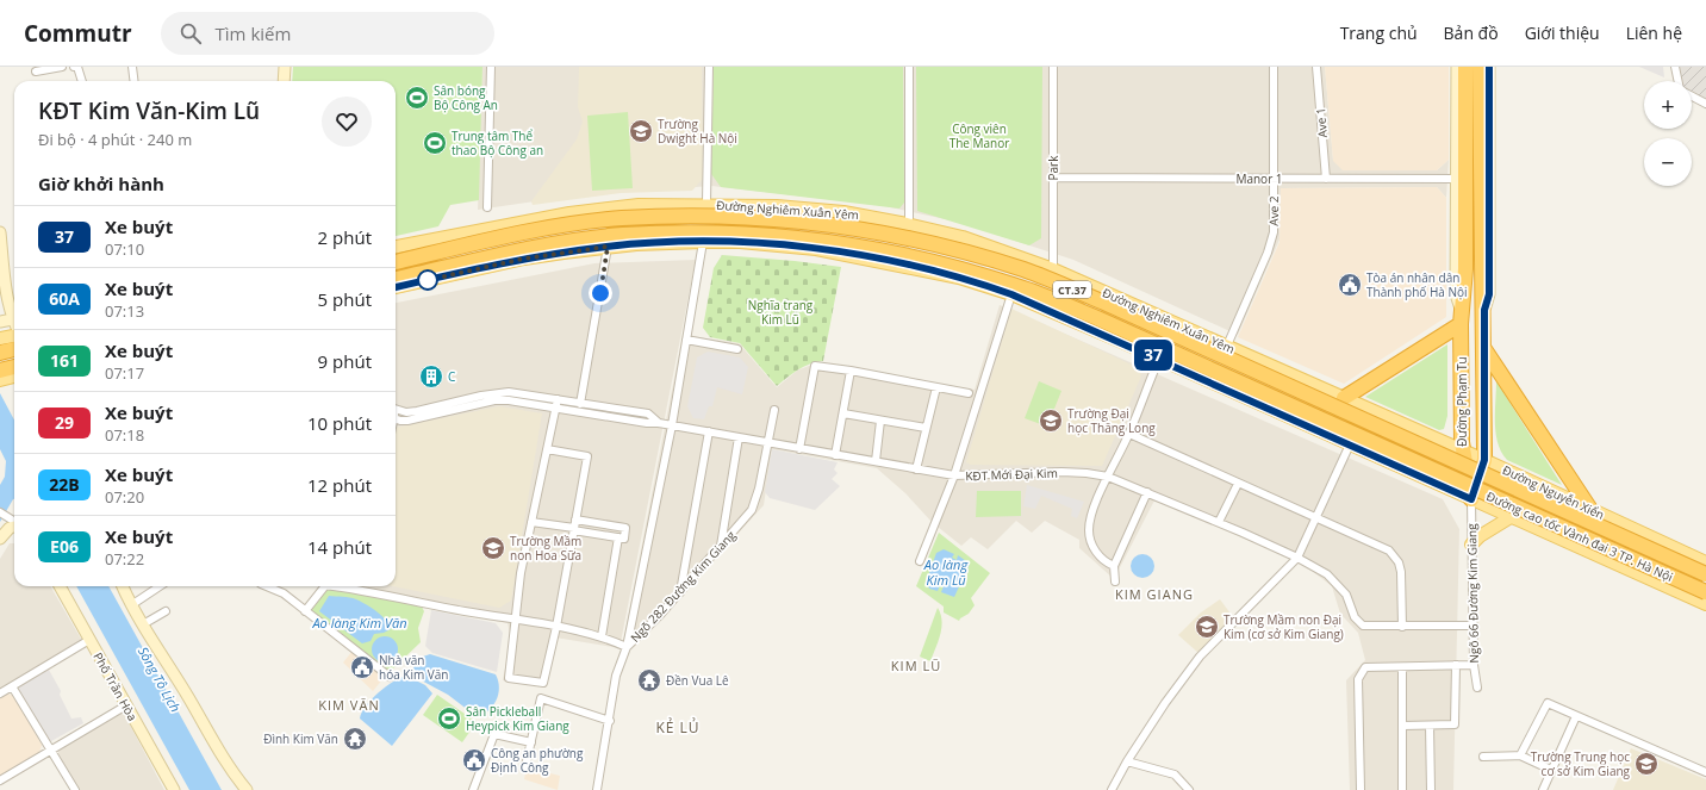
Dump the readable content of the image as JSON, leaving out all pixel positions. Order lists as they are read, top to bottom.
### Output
{
  "streets": {
    "highway": ["CT.37", "Đường Phạm Tu", "Đường cao tốc Vành đai 3 TP. Hà Nội"],
    "main road": ["Đường Nghiêm Xuân Yêm", "Đường Nguyễn Xiển", "Phố Trần Hòa"],
    "street": [
      "Ave 1",
      "Park",
      "Manor 1",
      "Ave 2",
      "KĐT Mới Đại Kim",
      "Ngõ 282 Đường Kim Giang",
      "Ngõ 66 Đường Kim Giang"
    ]
  },
  "crossings": [
    ["Ave 1", "Manor 1"],
    ["Park", "Manor 1"],
    ["Park", "Đường Nghiêm Xuân Yêm"],
    ["Manor 1", "Ave 2"],
    ["Manor 1", "Đường Phạm Tu"],
    ["Đường Nghiêm Xuân Yêm", "Ave 2"],
    ["Đường Nghiêm Xuân Yêm", "Đường Nguyễn Xiển"],
    ["Đường Phạm Tu", "Đường Nguyễn Xiển"],
    ["Đường Phạm Tu", "Ngõ 66 Đường Kim Giang"],
    ["KĐT Mới Đại Kim", "Ngõ 282 Đường Kim Giang"],
    ["KĐT Mới Đại Kim", "Ngõ 66 Đường Kim Giang"],
    ["Đường Nguyễn Xiển", "Đường cao tốc Vành đai 3 TP. Hà Nội"]
  ],
  "districts": [
    "KIM GIANG",
    "KIM LŨ",
    "KIM VĂN",
    "KẺ LỦ"
  ],
  "water": ["Ao làng Kim Lũ", "Ao làng Kim Văn", "Sông Tô Lịch"],
  "parks": ["Công viên The Manor", "Nghĩa trang Kim Lũ"],
  "places": {
    "sports": ["Sân bóng Bộ Công An", "Trung tâm Thể thao Bộ Công an", "Sân Pickleball Heypick Kim Giang"],
    "school or university": [
      "Trường Dwight Hà Nội",
      "Trường Đại học Thăng Long",
      "Trường Mầm non Hoa Sữa",
      "Trường Mầm non Đại Kim (cơ sở Kim Giang)",
      "Trường Trung học cơ sở Kim Giang"
    ],
    "public building": ["Tòa án nhân dân Thành phố Hà Nội", "Nhà văn hóa Kim Văn", "Công an phường Định Công"],
    "building": ["C"],
    "temple": ["Đền Vua Lê", "Đình Kim Văn"]
  },
  "lines": ["bus line 37"],
  "page": {
    "header": "Commutr",
    "search": "Tìm kiếm",
    "nav": [
      "Trang chủ",
      "Bản đồ",
      "Giới thiệu",
      "Liên hệ"
    ],
    "on_map": "37",
    "map_buttons": ["+", "−"],
    "heading": [
      ["KĐT Kim Văn-Kim Lũ", "Đi bộ · 4 phút · 240 m"],
      "Giờ khởi hành"
    ],
    "list": [
      {
        "mark": "37",
        "name": "Xe buýt",
        "note": "07:10",
        "value": "2 phút"
      },
      {
        "mark": "60A",
        "name": "Xe buýt",
        "note": "07:13",
        "value": "5 phút"
      },
      {
        "mark": "161",
        "name": "Xe buýt",
        "note": "07:17",
        "value": "9 phút"
      },
      {
        "mark": "29",
        "name": "Xe buýt",
        "note": "07:18",
        "value": "10 phút"
      },
      {
        "mark": "22B",
        "name": "Xe buýt",
        "note": "07:20",
        "value": "12 phút"
      },
      {
        "mark": "E06",
        "name": "Xe buýt",
        "note": "07:22",
        "value": "14 phút"
      }
    ]
  }
}
